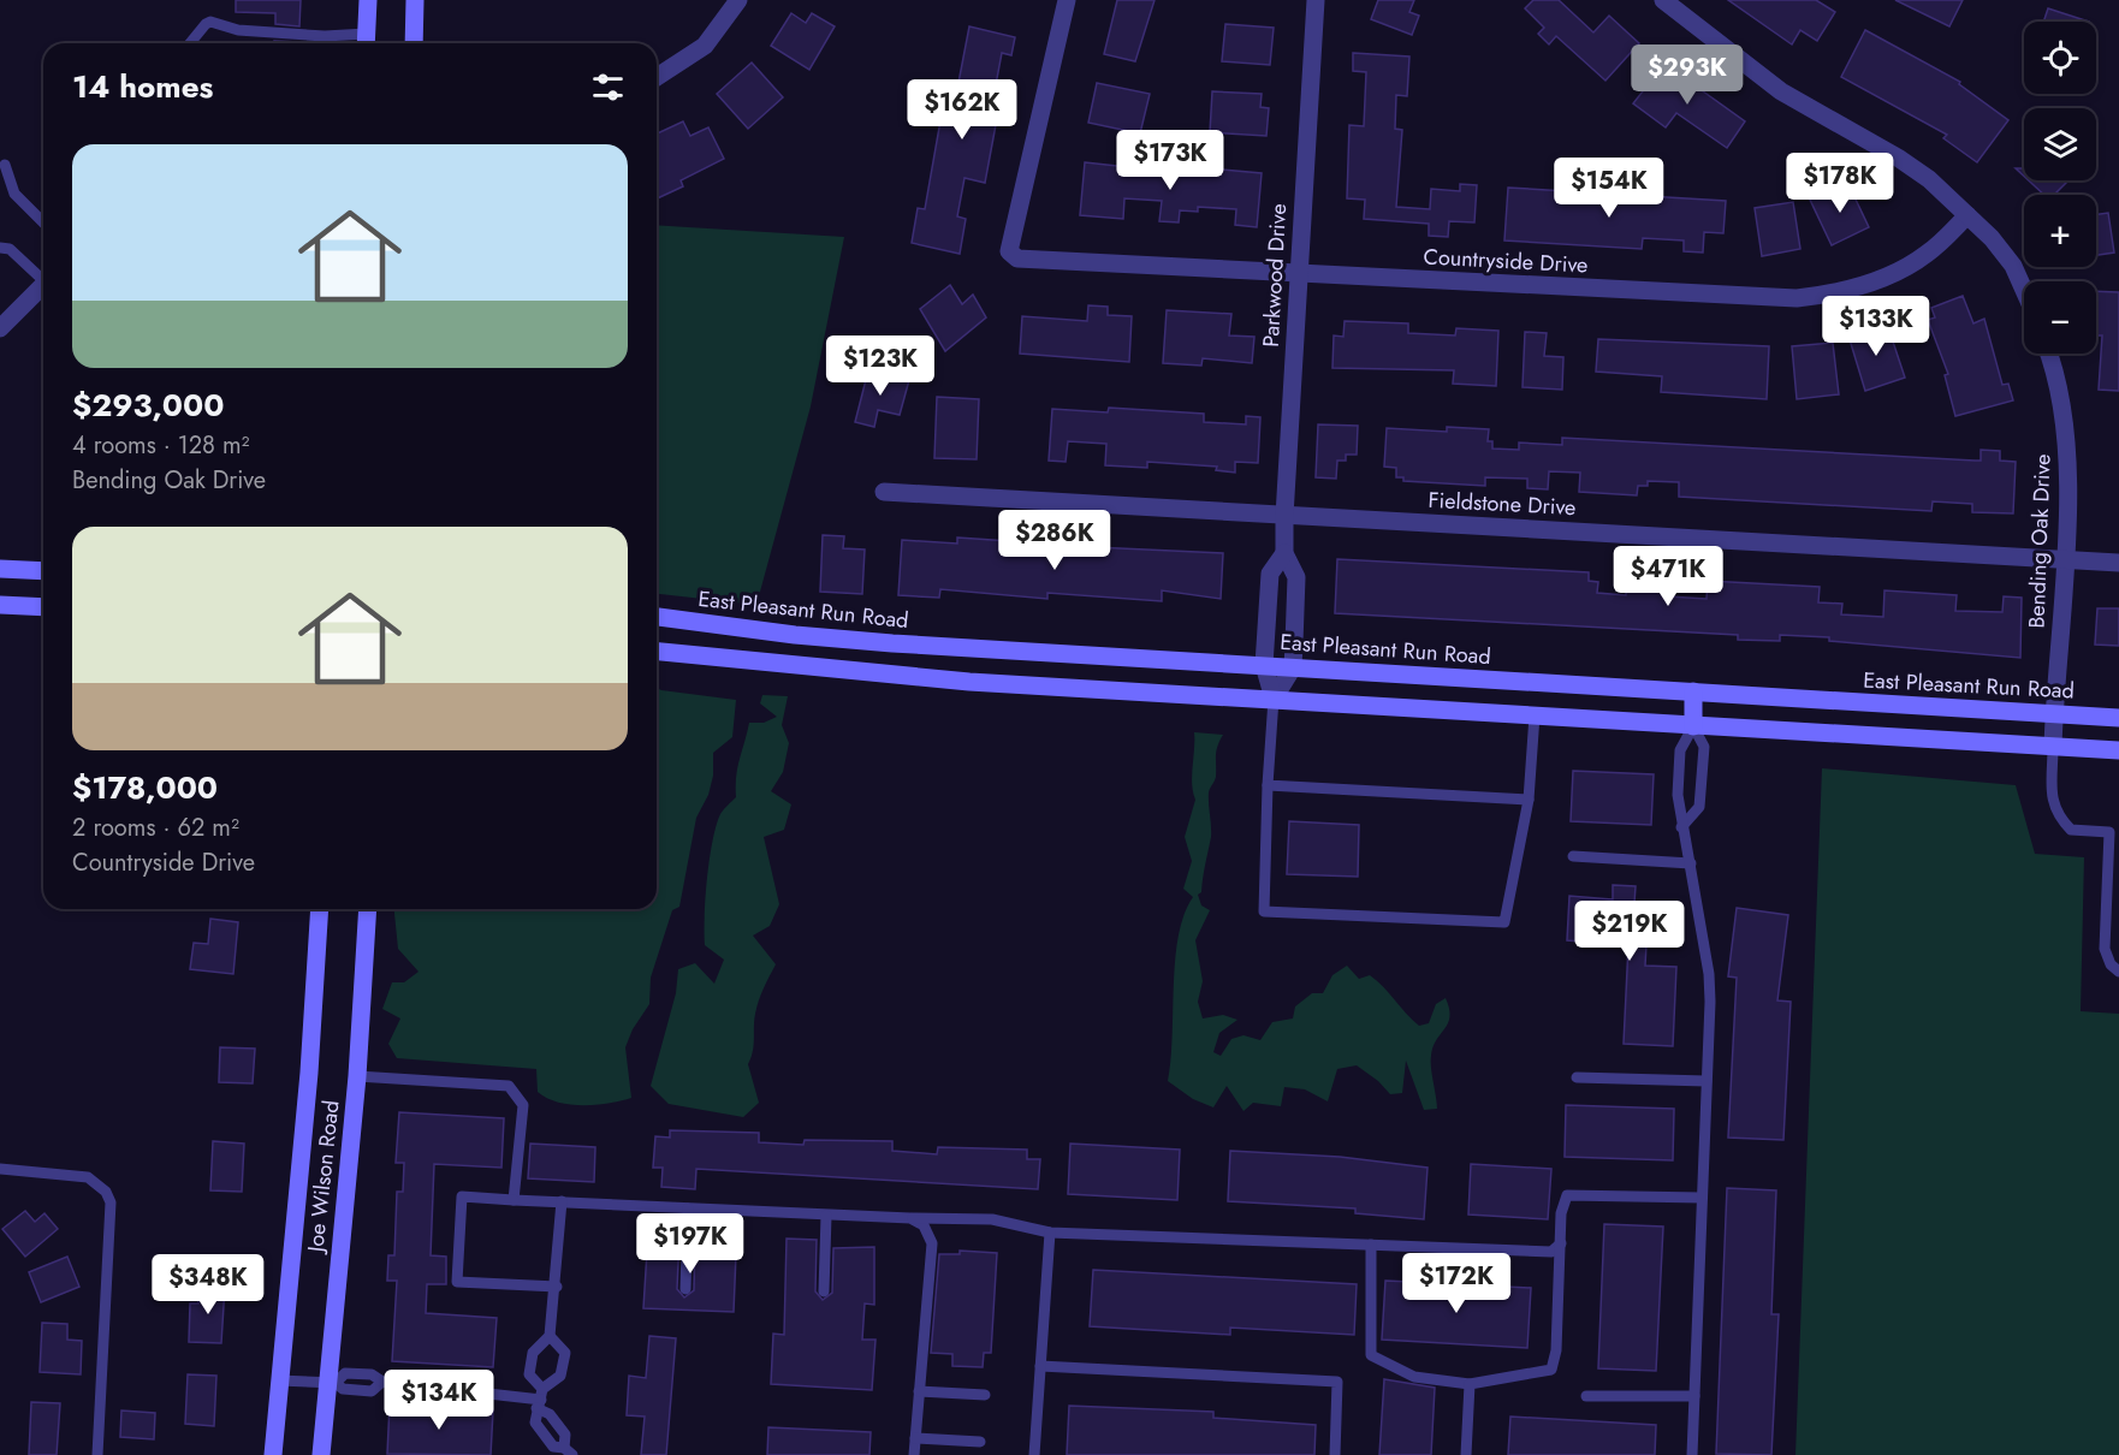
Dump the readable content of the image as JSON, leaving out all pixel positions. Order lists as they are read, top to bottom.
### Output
{
  "streets": {
    "main road": ["East Pleasant Run Road", "Joe Wilson Road"],
    "street": [
      "Countryside Drive",
      "Parkwood Drive",
      "Fieldstone Drive",
      "Bending Oak Drive"
    ]
  },
  "crossings": [
    ["Countryside Drive", "Parkwood Drive"],
    ["Parkwood Drive", "Fieldstone Drive"],
    ["Parkwood Drive", "East Pleasant Run Road"],
    ["Fieldstone Drive", "Bending Oak Drive"],
    ["Bending Oak Drive", "East Pleasant Run Road"]
  ],
  "page": {
    "map_buttons": ["+", "−"],
    "heading": "14 homes",
    "price": [
      "$293K",
      "$162K",
      "$173K",
      "$178K",
      "$154K",
      "$133K",
      "$123K",
      "$286K",
      "$471K",
      "$219K",
      "$197K",
      "$172K",
      "$348K",
      "$134K"
    ],
    "list": [
      {
        "name": "$293,000",
        "note": "4 rooms · 128 m² · Bending Oak Drive"
      },
      {
        "name": "$178,000",
        "note": "2 rooms · 62 m² · Countryside Drive"
      }
    ]
  }
}
